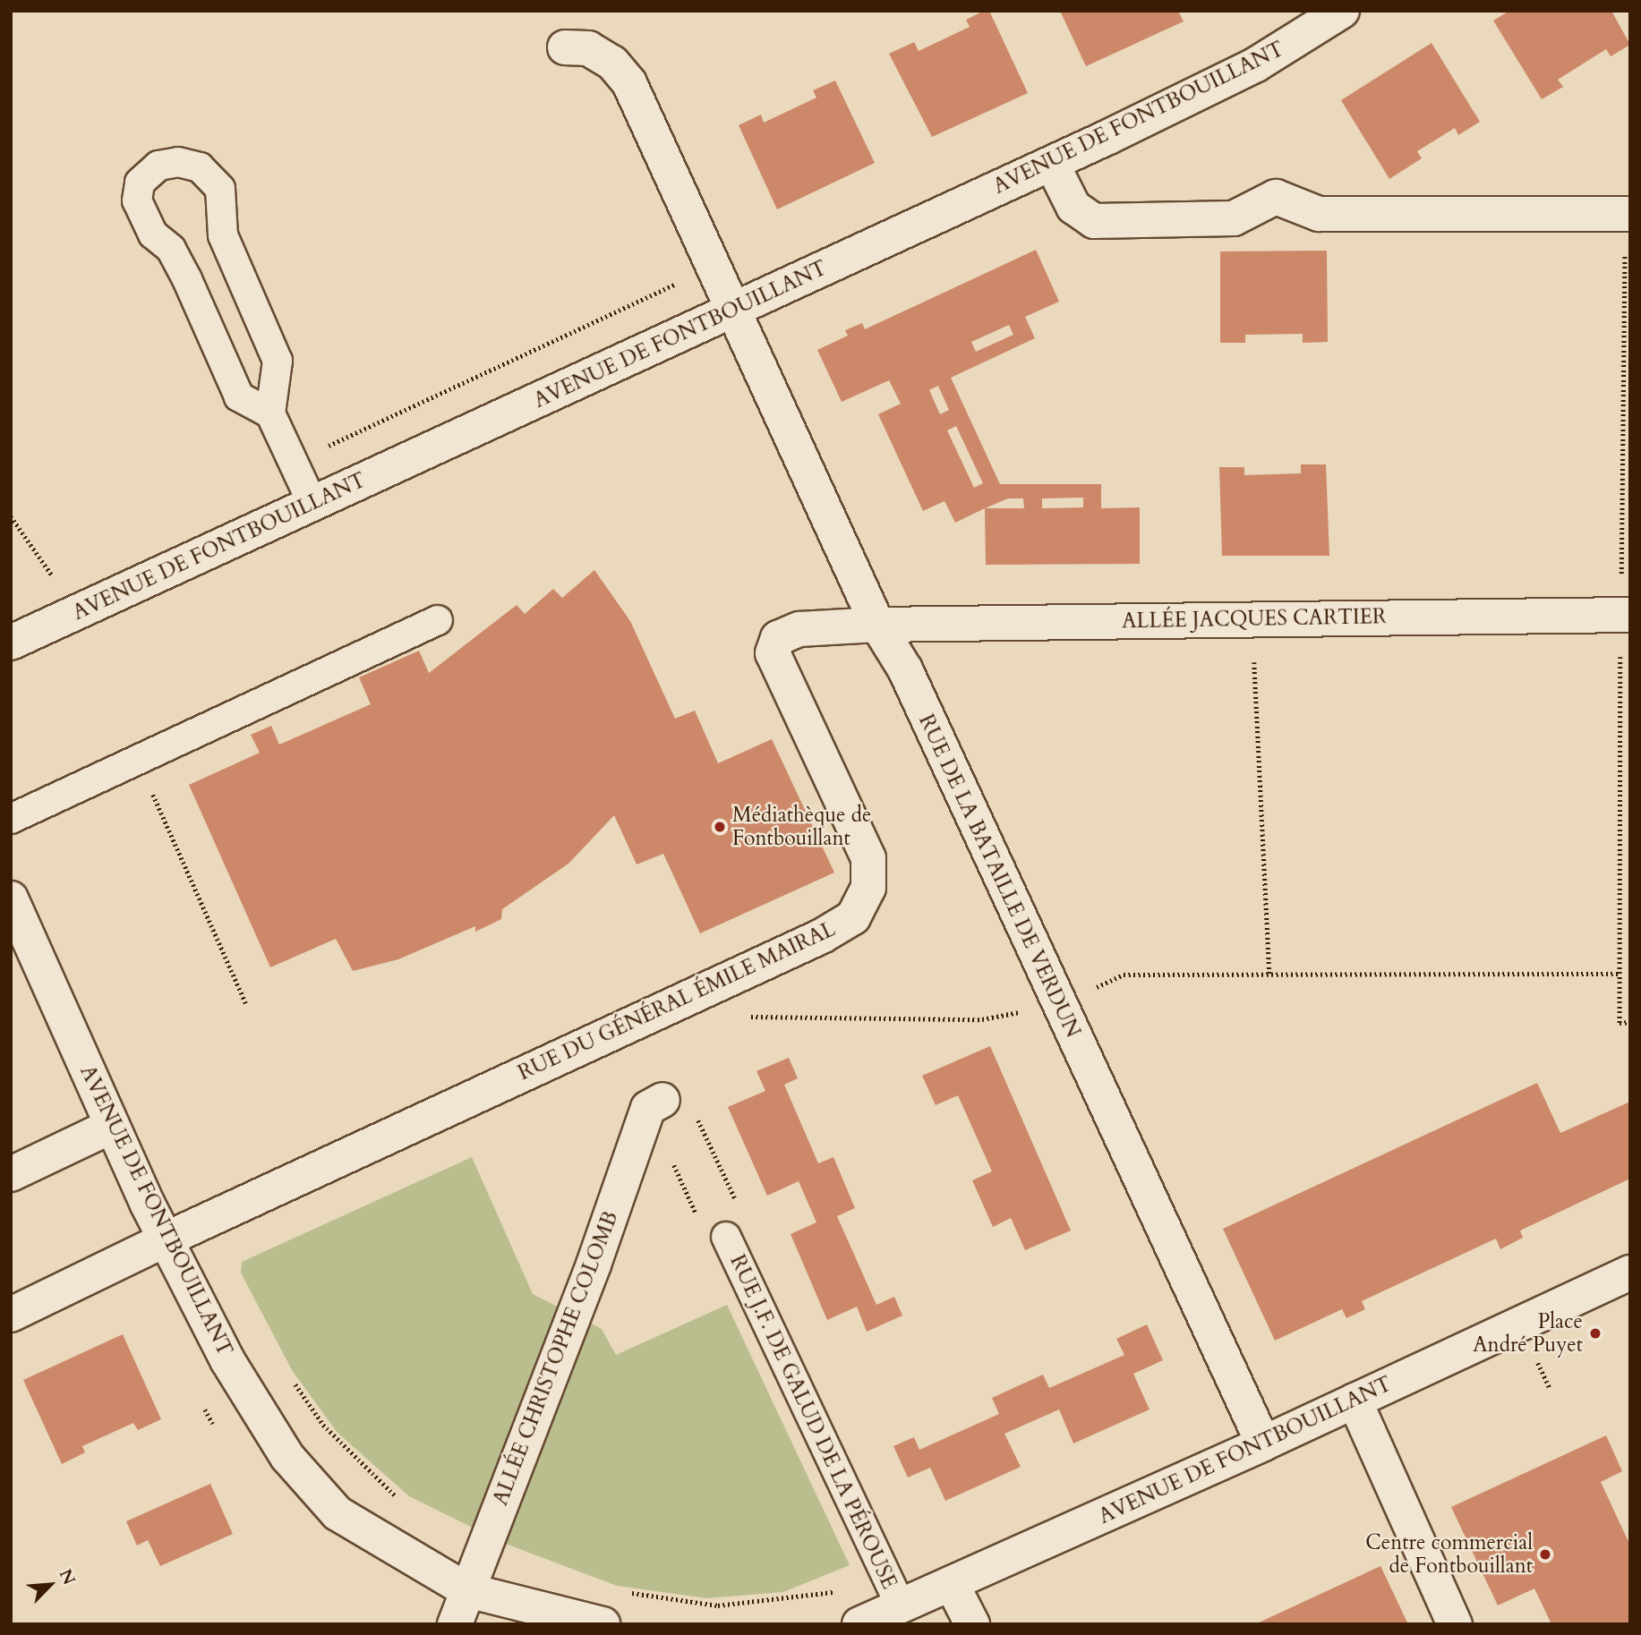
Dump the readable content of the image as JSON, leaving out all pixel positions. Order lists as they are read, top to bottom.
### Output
{
  "streets": {
    "street": [
      "AVENUE DE FONTBOUILLANT",
      "ALLÉE JACQUES CARTIER",
      "RUE DE LA BATAILLE DE VERDUN",
      "RUE DU GÉNÉRAL ÉMILE MAIRAL",
      "ALLÉE CHRISTOPHE COLOMB"
    ],
    "lane": ["RUE J.F. DE GALUD DE LA PÉROUSE"]
  },
  "crossings": [
    ["AVENUE DE FONTBOUILLANT", "RUE DE LA BATAILLE DE VERDUN"],
    ["AVENUE DE FONTBOUILLANT", "RUE DU GÉNÉRAL ÉMILE MAIRAL"],
    ["AVENUE DE FONTBOUILLANT", "ALLÉE CHRISTOPHE COLOMB"],
    ["AVENUE DE FONTBOUILLANT", "RUE J.F. DE GALUD DE LA PÉROUSE"],
    ["ALLÉE JACQUES CARTIER", "RUE DE LA BATAILLE DE VERDUN"],
    ["ALLÉE JACQUES CARTIER", "RUE DU GÉNÉRAL ÉMILE MAIRAL"],
    ["RUE DE LA BATAILLE DE VERDUN", "RUE DU GÉNÉRAL ÉMILE MAIRAL"]
  ],
  "places": ["Médiathèque de Fontbouillant", "Place André Puyet", "Centre commercial de Fontbouillant"],
  "north": "top right"
}
